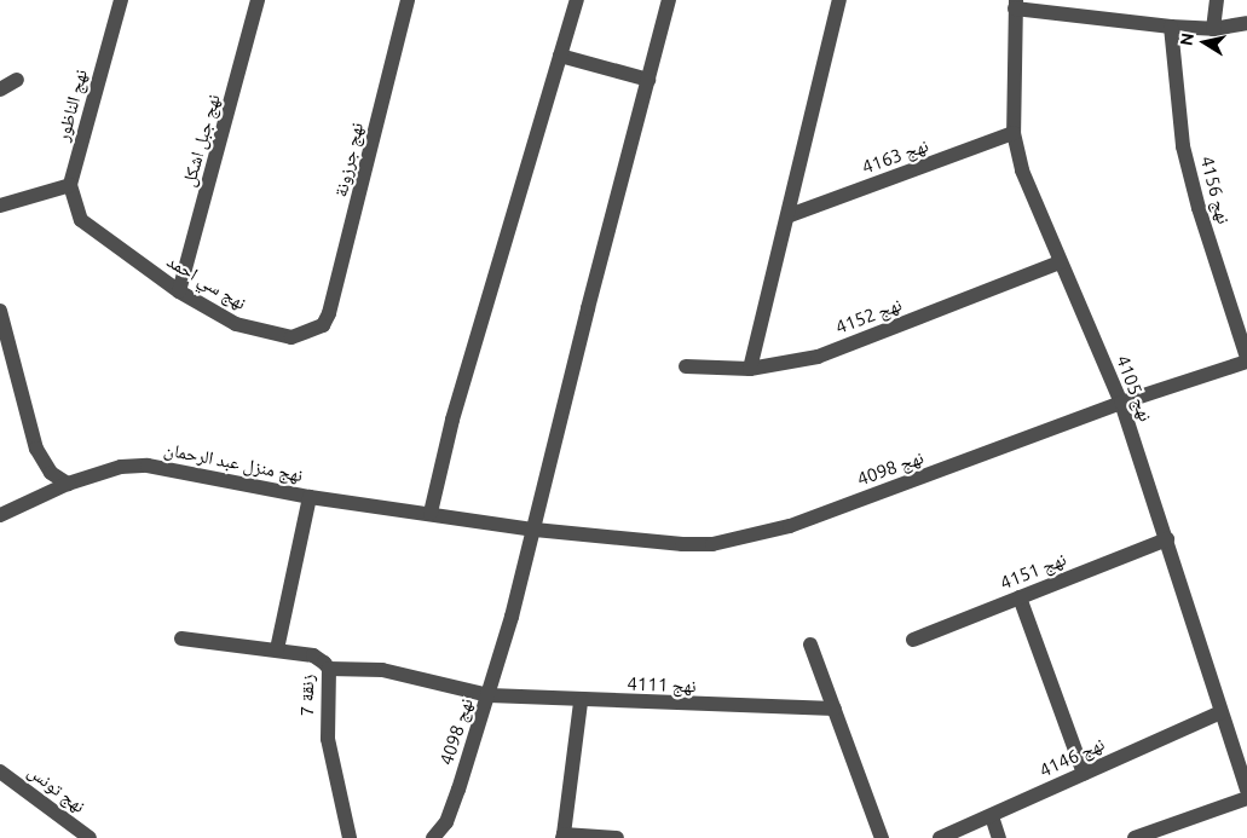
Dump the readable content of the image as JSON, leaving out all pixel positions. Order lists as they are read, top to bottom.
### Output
{
  "streets": {
    "street": [
      "نهج الناظور",
      "نهج جبل اشكل",
      "نهج 4163",
      "نهج جرزونة",
      "نهج 4156",
      "نهج سي احمد",
      "نهج 4152",
      "نهج 4105",
      "نهج منزل عبد الرحمان",
      "نهج 4098",
      "نهج 4151",
      "نهج 4111",
      "زنقة 7",
      "نهج 4146",
      "نهج تونس"
    ]
  },
  "crossings": [
    ["نهج الناظور", "نهج سي احمد"],
    ["نهج جبل اشكل", "نهج سي احمد"],
    ["نهج 4163", "نهج 4105"],
    ["نهج جرزونة", "نهج سي احمد"],
    ["نهج 4156", "نهج 4098"],
    ["نهج 4152", "نهج 4105"],
    ["نهج 4105", "نهج 4098"],
    ["نهج 4105", "نهج 4151"],
    ["نهج 4105", "نهج 4146"],
    ["نهج منزل عبد الرحمان", "نهج 4098"],
    ["نهج 4098", "نهج 4111"],
    ["نهج 4111", "زنقة 7"]
  ],
  "north": "left"
}
